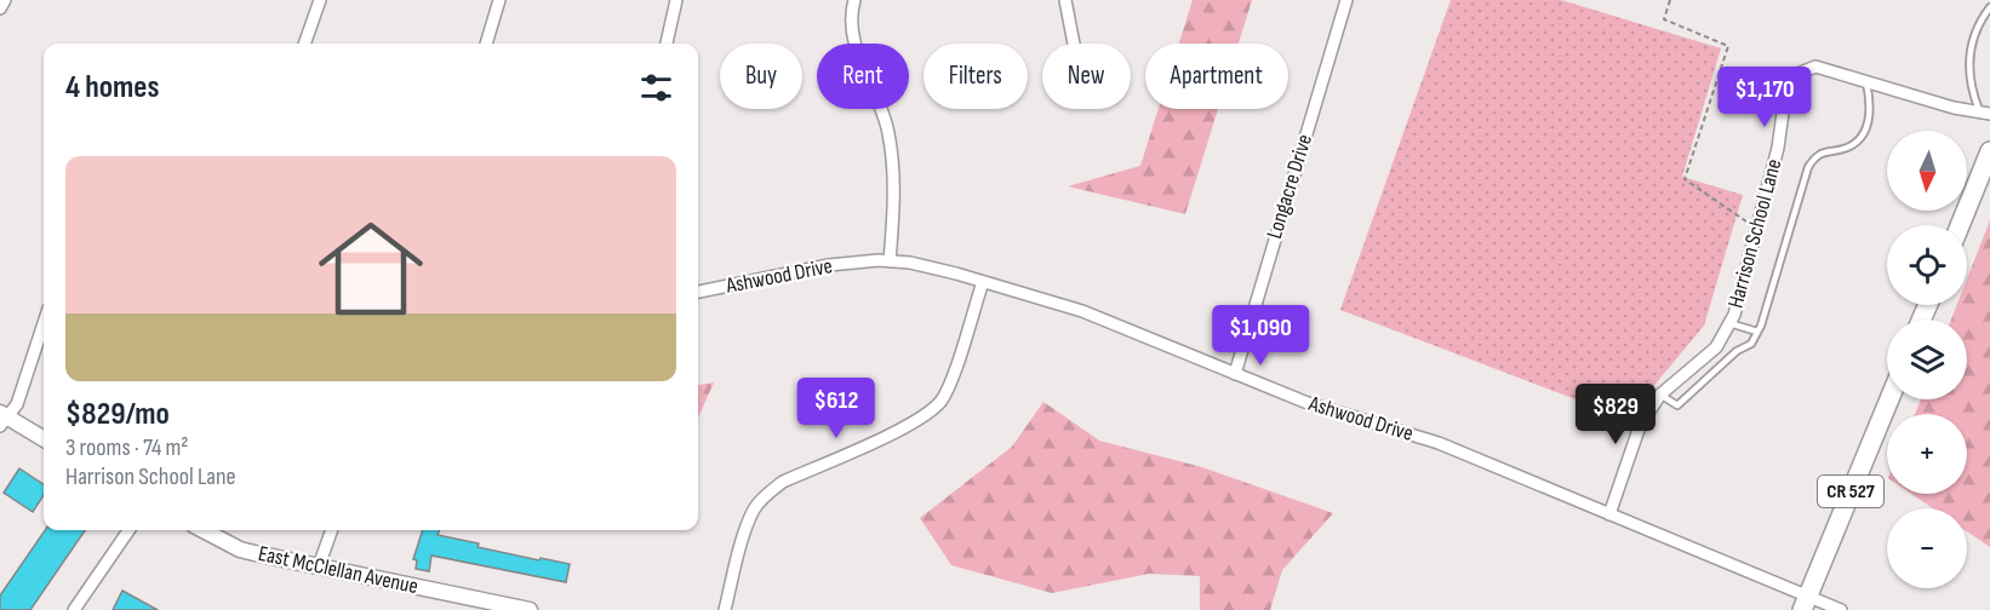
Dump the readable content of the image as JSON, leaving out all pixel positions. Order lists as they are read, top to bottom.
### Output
{
  "streets": {
    "main road": ["CR 527"],
    "street": [
      "Longacre Drive",
      "Harrison School Lane",
      "Ashwood Drive",
      "East McClellan Avenue"
    ]
  },
  "crossings": [
    ["Longacre Drive", "Ashwood Drive"],
    ["Harrison School Lane", "Ashwood Drive"],
    ["Ashwood Drive", "CR 527"]
  ],
  "north": "bottom",
  "page": {
    "chip": [
      "Buy",
      "Rent",
      "Filters",
      "New",
      "Apartment"
    ],
    "heading": "4 homes",
    "price": [
      "$1,170",
      "$1,090",
      "$612",
      "$829"
    ],
    "map_buttons": ["+", "−"],
    "list": [
      {
        "name": "$829/mo",
        "note": "3 rooms · 74 m² · Harrison School Lane"
      }
    ]
  }
}
